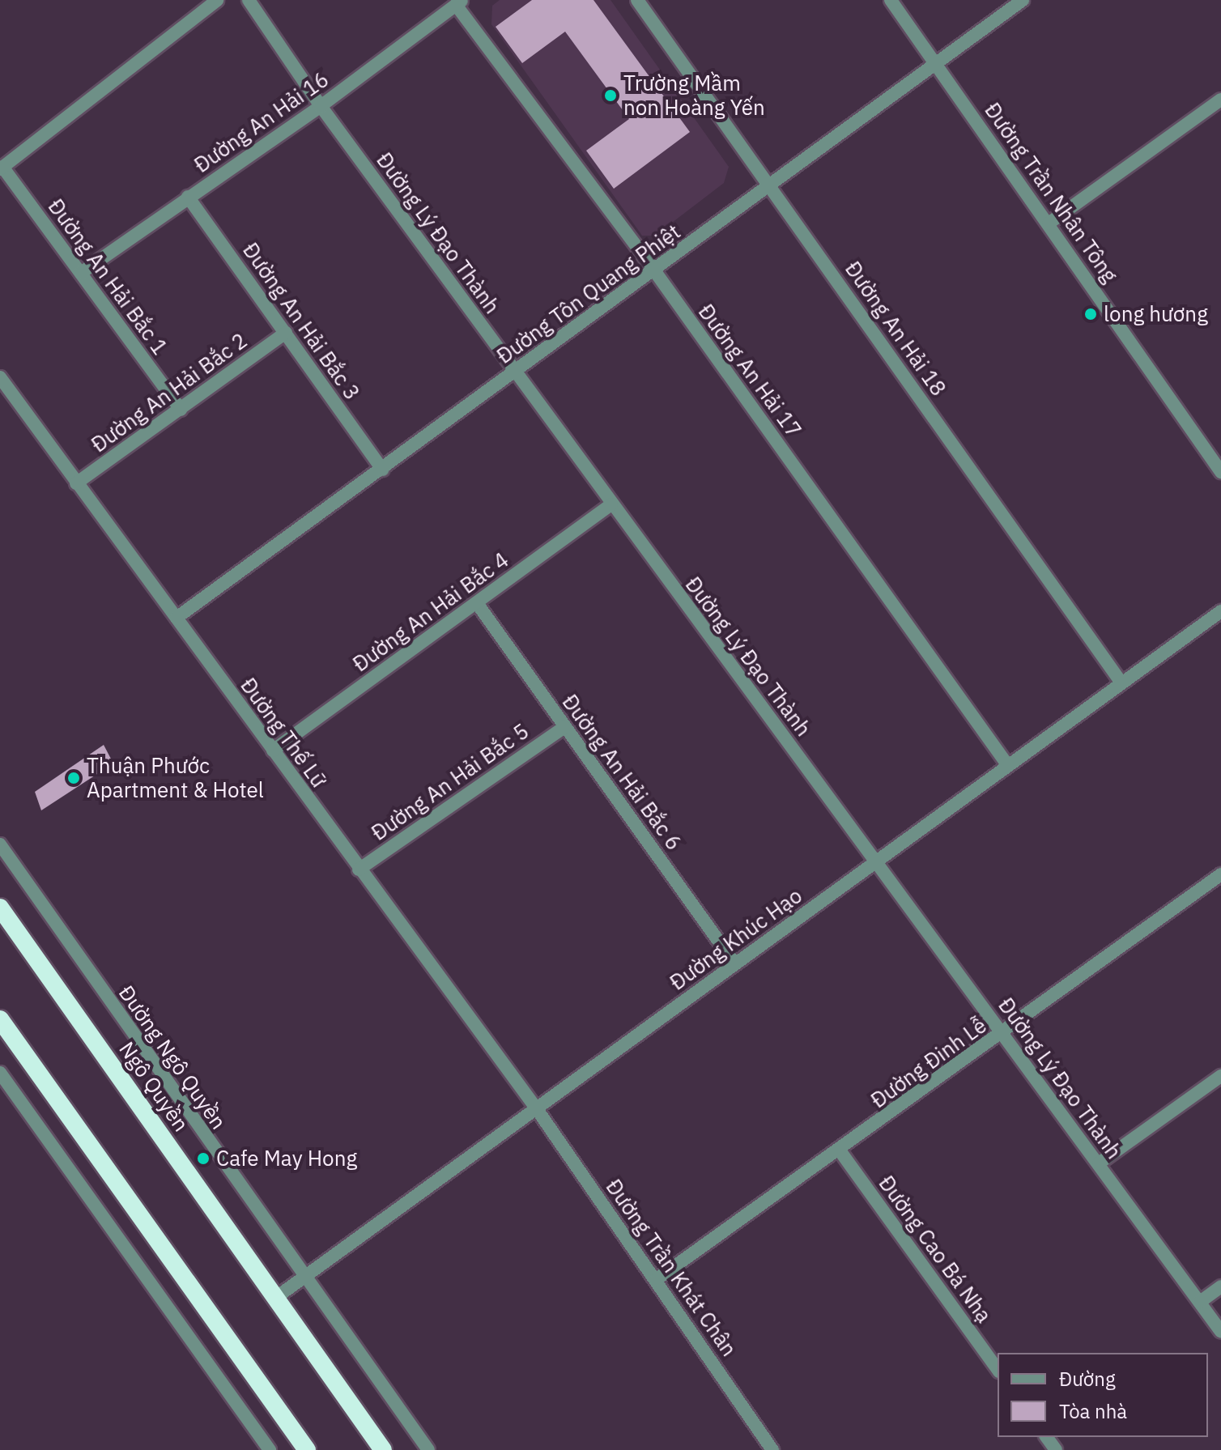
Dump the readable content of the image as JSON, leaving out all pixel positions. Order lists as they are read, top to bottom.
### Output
{
  "streets": {
    "highway": ["Ngô Quyền"],
    "street": [
      "Đường An Hải 16",
      "Đường Trần Nhân Tông",
      "Đường Lý Đạo Thành",
      "Đường An Hải Bắc 1",
      "Đường Tôn Quang Phiệt",
      "Đường An Hải Bắc 3",
      "Đường An Hải 18",
      "Đường An Hải 17",
      "Đường An Hải Bắc 2",
      "Đường An Hải Bắc 4",
      "Đường Thế Lữ",
      "Đường An Hải Bắc 6",
      "Đường An Hải Bắc 5",
      "Đường Khúc Hạo",
      "Đường Ngô Quyền",
      "Đường Đinh Lễ",
      "Đường Cao Bá Nhạ",
      "Đường Trần Khát Chân"
    ]
  },
  "crossings": [
    ["Đường An Hải 16", "Đường Lý Đạo Thành"],
    ["Đường An Hải 16", "Đường An Hải Bắc 1"],
    ["Đường An Hải 16", "Đường An Hải Bắc 3"],
    ["Đường An Hải 16", "Đường An Hải 17"],
    ["Đường Trần Nhân Tông", "Đường Tôn Quang Phiệt"],
    ["Đường Lý Đạo Thành", "Đường Tôn Quang Phiệt"],
    ["Đường Lý Đạo Thành", "Đường An Hải Bắc 4"],
    ["Đường Lý Đạo Thành", "Đường Khúc Hạo"],
    ["Đường Lý Đạo Thành", "Đường Đinh Lễ"],
    ["Đường An Hải Bắc 1", "Đường An Hải Bắc 2"],
    ["Đường Tôn Quang Phiệt", "Đường An Hải Bắc 3"],
    ["Đường Tôn Quang Phiệt", "Đường An Hải 18"],
    ["Đường Tôn Quang Phiệt", "Đường An Hải 17"],
    ["Đường Tôn Quang Phiệt", "Đường Thế Lữ"],
    ["Đường An Hải Bắc 3", "Đường An Hải Bắc 2"],
    ["Đường An Hải 18", "Đường Khúc Hạo"],
    ["Đường An Hải 17", "Đường Khúc Hạo"],
    ["Đường An Hải Bắc 2", "Đường Thế Lữ"],
    ["Đường An Hải Bắc 4", "Đường Thế Lữ"],
    ["Đường An Hải Bắc 4", "Đường An Hải Bắc 6"],
    ["Đường Thế Lữ", "Đường An Hải Bắc 5"],
    ["Đường Thế Lữ", "Đường Khúc Hạo"],
    ["Đường Thế Lữ", "Đường Trần Khát Chân"],
    ["Đường An Hải Bắc 6", "Đường An Hải Bắc 5"],
    ["Đường An Hải Bắc 6", "Đường Khúc Hạo"],
    ["Đường Khúc Hạo", "Đường Ngô Quyền"],
    ["Đường Khúc Hạo", "Ngô Quyền"],
    ["Đường Khúc Hạo", "Đường Trần Khát Chân"],
    ["Đường Đinh Lễ", "Đường Cao Bá Nhạ"],
    ["Đường Đinh Lễ", "Đường Trần Khát Chân"]
  ],
  "places": [
    "Trường Mầm non Hoàng Yến",
    "long hương",
    "Thuận Phước Apartment & Hotel",
    "Cafe May Hong"
  ],
  "legend": ["Đường", "Tòa nhà"]
}
